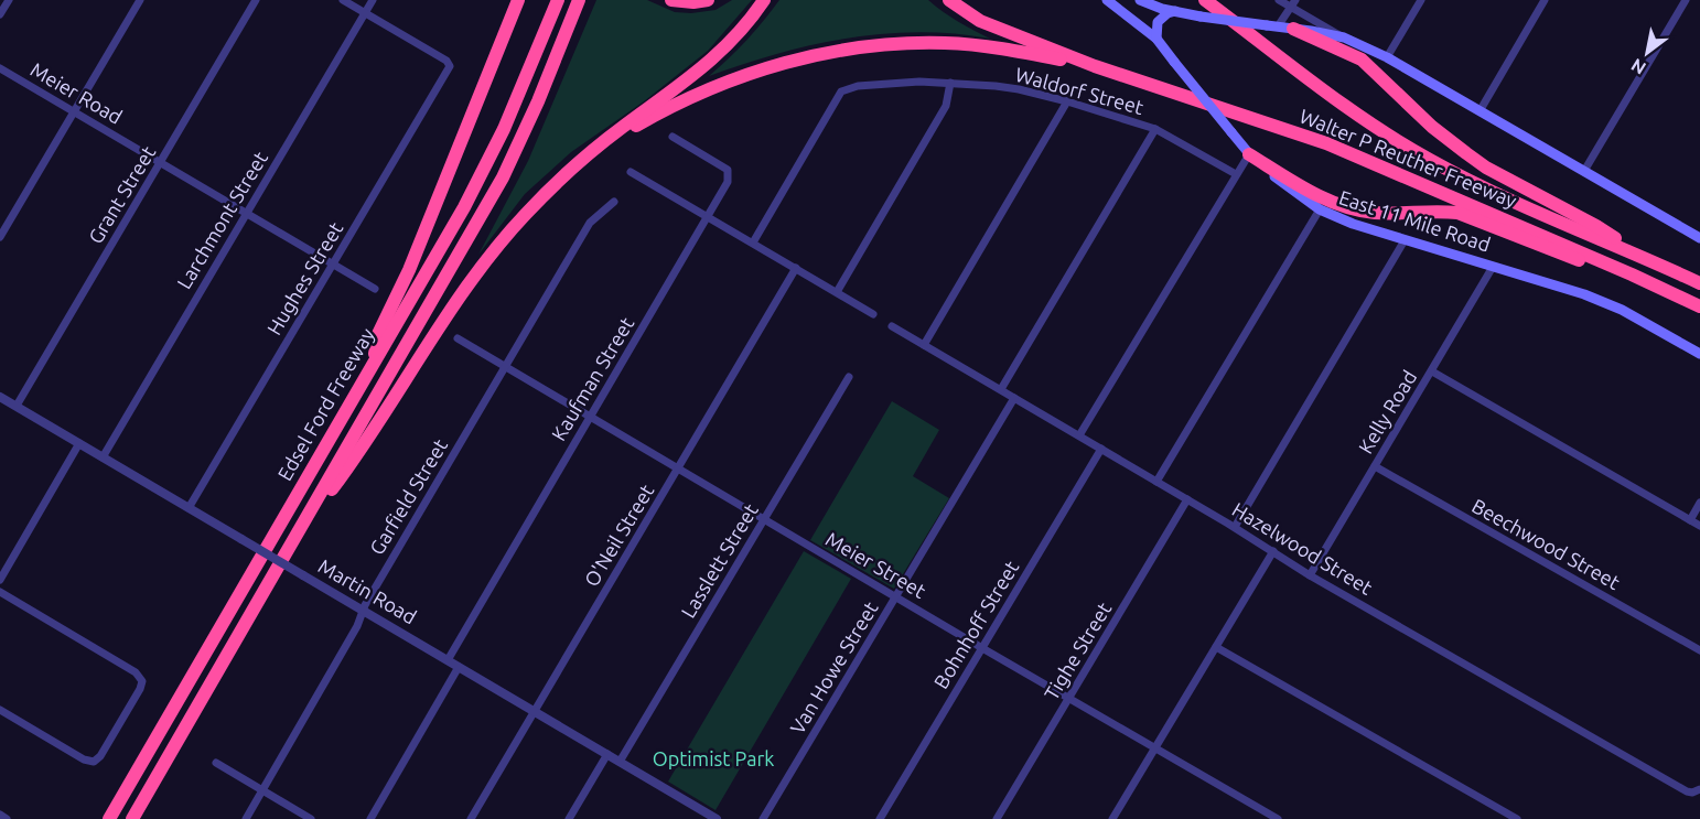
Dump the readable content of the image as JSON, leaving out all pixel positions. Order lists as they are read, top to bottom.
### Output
{
  "streets": {
    "highway": ["Walter P Reuther Freeway", "Edsel Ford Freeway"],
    "main road": ["East 11 Mile Road"],
    "street": [
      "Waldorf Street",
      "Meier Road",
      "Grant Street",
      "Larchmont Street",
      "Hughes Street",
      "Kaufman Street",
      "Kelly Road",
      "Garfield Street",
      "O'Neil Street",
      "Beechwood Street",
      "Hazelwood Street",
      "Lasslett Street",
      "Meier Street",
      "Martin Road",
      "Bohnhoff Street",
      "Tighe Street",
      "Van Howe Street"
    ]
  },
  "crossings": [
    ["Meier Road", "Grant Street"],
    ["Meier Road", "Larchmont Street"],
    ["Meier Road", "Hughes Street"],
    ["Grant Street", "Martin Road"],
    ["Larchmont Street", "Hughes Street"],
    ["Larchmont Street", "Martin Road"],
    ["East 11 Mile Road", "Kelly Road"],
    ["Hughes Street", "Martin Road"],
    ["Kaufman Street", "Meier Street"],
    ["Kaufman Street", "Martin Road"],
    ["Kelly Road", "Beechwood Street"],
    ["Kelly Road", "Hazelwood Street"],
    ["Garfield Street", "Meier Street"],
    ["Garfield Street", "Martin Road"],
    ["O'Neil Street", "Meier Street"],
    ["O'Neil Street", "Martin Road"],
    ["Hazelwood Street", "Bohnhoff Street"],
    ["Hazelwood Street", "Tighe Street"],
    ["Hazelwood Street", "Van Howe Street"],
    ["Lasslett Street", "Meier Street"],
    ["Lasslett Street", "Martin Road"],
    ["Meier Street", "Bohnhoff Street"],
    ["Meier Street", "Tighe Street"],
    ["Meier Street", "Van Howe Street"]
  ],
  "parks": ["Optimist Park"],
  "north": "bottom left"
}
